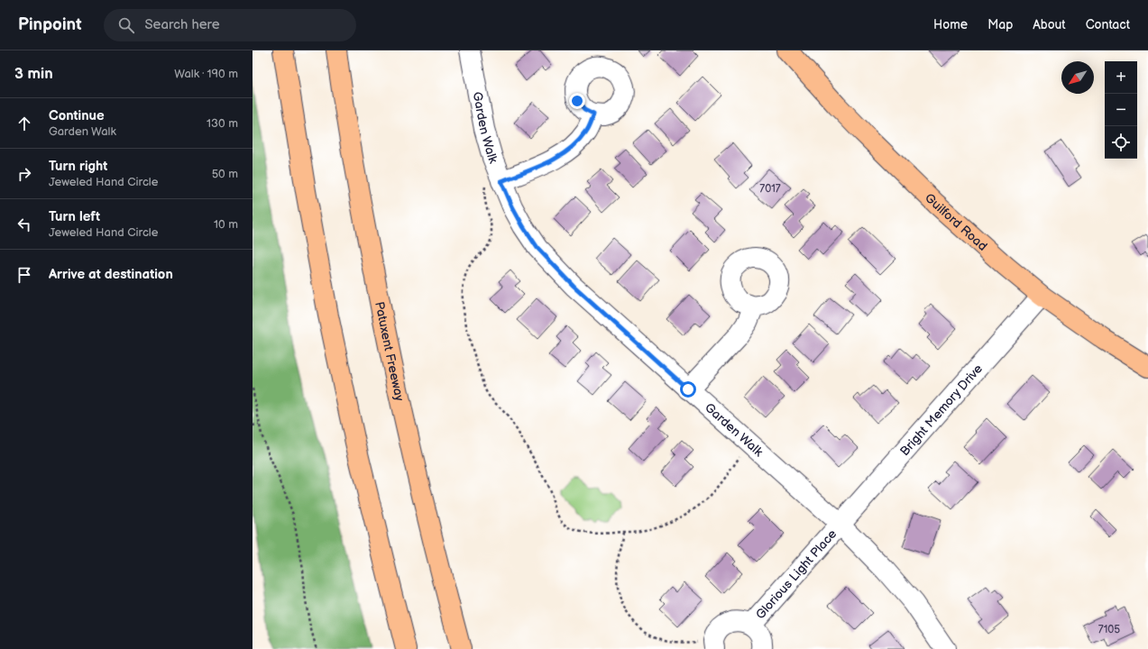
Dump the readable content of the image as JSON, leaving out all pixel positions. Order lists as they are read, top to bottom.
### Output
{
  "streets": {
    "main road": ["Guilford Road", "Patuxent Freeway"],
    "street": ["Garden Walk", "Bright Memory Drive", "Glorious Light Place"]
  },
  "crossings": [
    ["Garden Walk", "Bright Memory Drive"],
    ["Garden Walk", "Glorious Light Place"],
    ["Guilford Road", "Bright Memory Drive"],
    ["Bright Memory Drive", "Glorious Light Place"]
  ],
  "house_numbers": ["7017", "7105"],
  "north": "bottom left",
  "page": {
    "header": "Pinpoint",
    "search": "Search here",
    "nav": [
      "Home",
      "Map",
      "About",
      "Contact"
    ],
    "heading": ["3 min", "Walk · 190 m"],
    "map_buttons": ["+", "−"],
    "list": [
      ["Continue", "Garden Walk", "130 m"],
      ["Turn right", "Jeweled Hand Circle", "50 m"],
      ["Turn left", "Jeweled Hand Circle", "10 m"],
      "Arrive at destination"
    ]
  }
}
